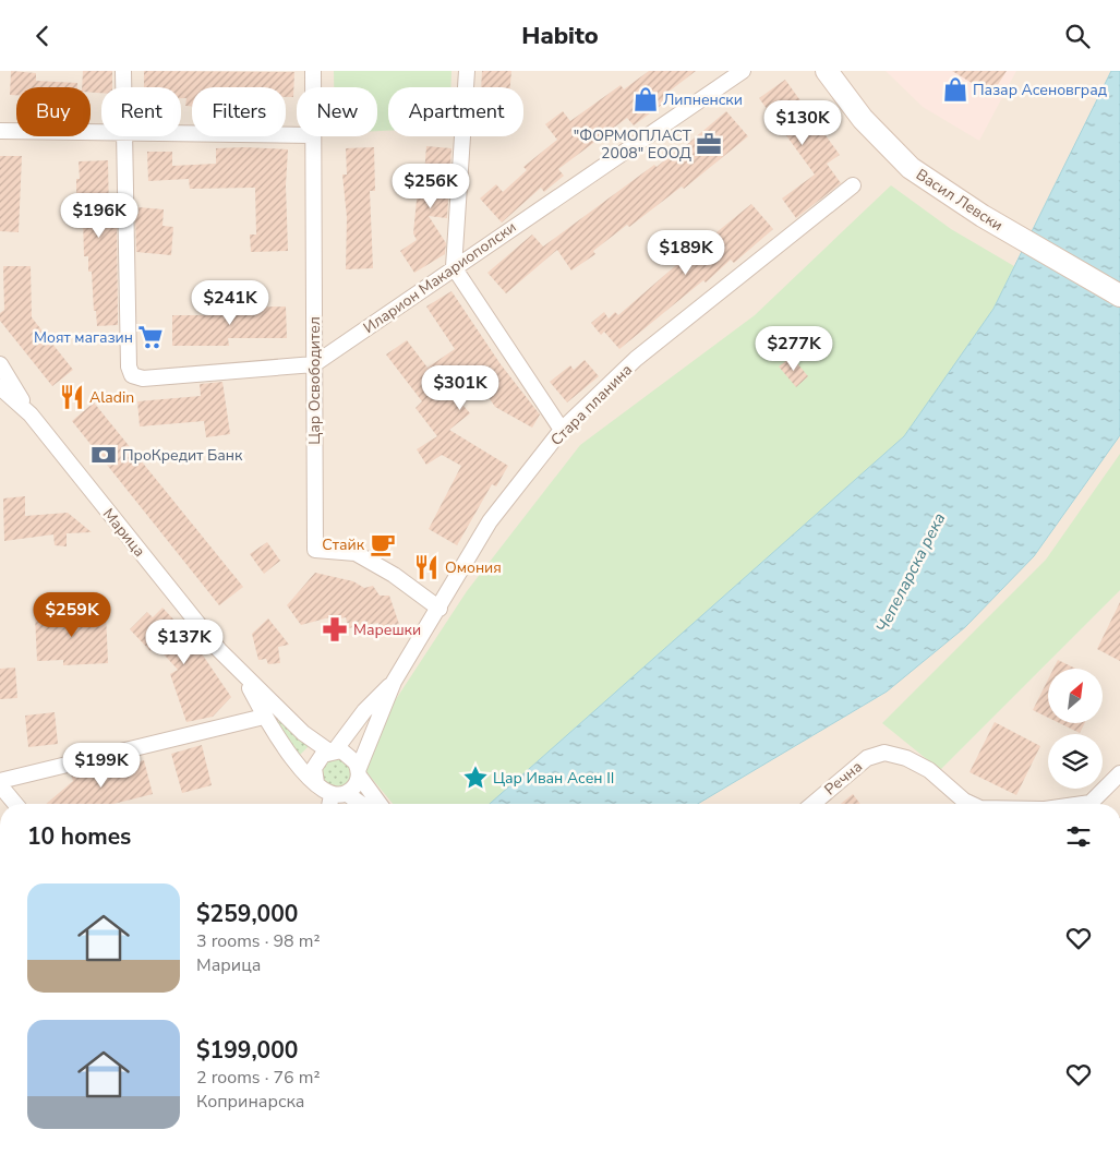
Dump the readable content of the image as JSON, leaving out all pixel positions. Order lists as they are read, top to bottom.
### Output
{
  "streets": {
    "main road": ["Васил Левски"],
    "street": [
      "Иларион Макариополски",
      "Цар Освободител",
      "Стара планина",
      "Марица",
      "Речна"
    ]
  },
  "crossings": [
    ["Иларион Макариополски", "Цар Освободител"],
    ["Цар Освободител", "Стара планина"]
  ],
  "water": ["Чепеларска река"],
  "places": {
    "shop": ["Пазар Асеновград", "Липненски"],
    "office": ["\"ФОРМОПЛАСТ 2008\" ЕООД"],
    "supermarket": ["Моят магазин"],
    "restaurant": ["Aladin", "Омония"],
    "bank": ["ПроКредит Банк"],
    "cafe": ["Стайк"],
    "pharmacy": ["Марешки"],
    "place": ["Цар Иван Асен II"]
  },
  "north": "top right",
  "page": {
    "header": "Habito",
    "chip": [
      "Buy",
      "Rent",
      "Filters",
      "New",
      "Apartment"
    ],
    "price": [
      "$130K",
      "$256K",
      "$196K",
      "$189K",
      "$241K",
      "$277K",
      "$301K",
      "$259K",
      "$137K",
      "$199K"
    ],
    "heading": "10 homes",
    "list": [
      {
        "name": "$259,000",
        "note": "3 rooms · 98 m² · Марица"
      },
      {
        "name": "$199,000",
        "note": "2 rooms · 76 m² · Копринарска"
      }
    ]
  }
}
